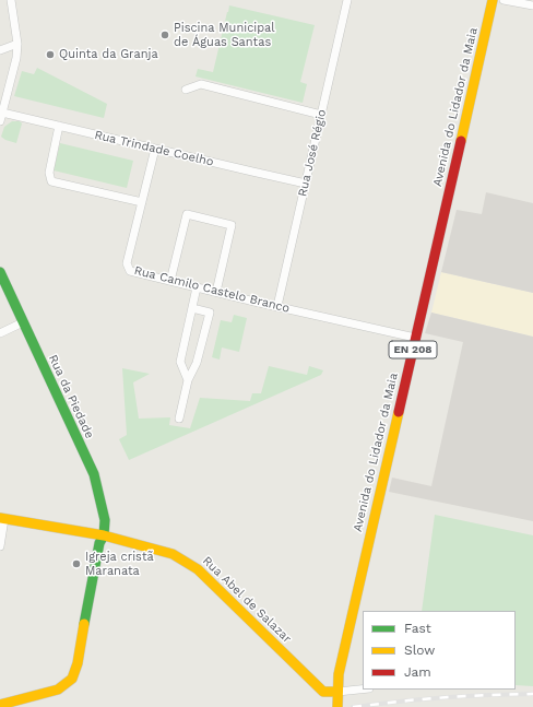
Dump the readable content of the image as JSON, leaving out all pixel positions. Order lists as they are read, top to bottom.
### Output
{
  "streets": {
    "street": [
      "Avenida do Lidador da Maia",
      "Rua Trindade Coelho",
      "Rua José Régio",
      "Rua Camilo Castelo Branco",
      "EN 208",
      "Rua da Piedade",
      "Rua Abel de Salazar"
    ]
  },
  "crossings": [
    ["Avenida do Lidador da Maia", "Rua Camilo Castelo Branco"],
    ["Avenida do Lidador da Maia", "Rua Abel de Salazar"],
    ["Rua Trindade Coelho", "Rua José Régio"],
    ["Rua Trindade Coelho", "Rua Camilo Castelo Branco"],
    ["Rua José Régio", "Rua Camilo Castelo Branco"],
    ["Rua da Piedade", "Rua Abel de Salazar"]
  ],
  "places": ["Piscina Municipal de Águas Santas", "Quinta da Granja", "Igreja cristã Maranata"],
  "legend": ["Fast", "Slow", "Jam"]
}
